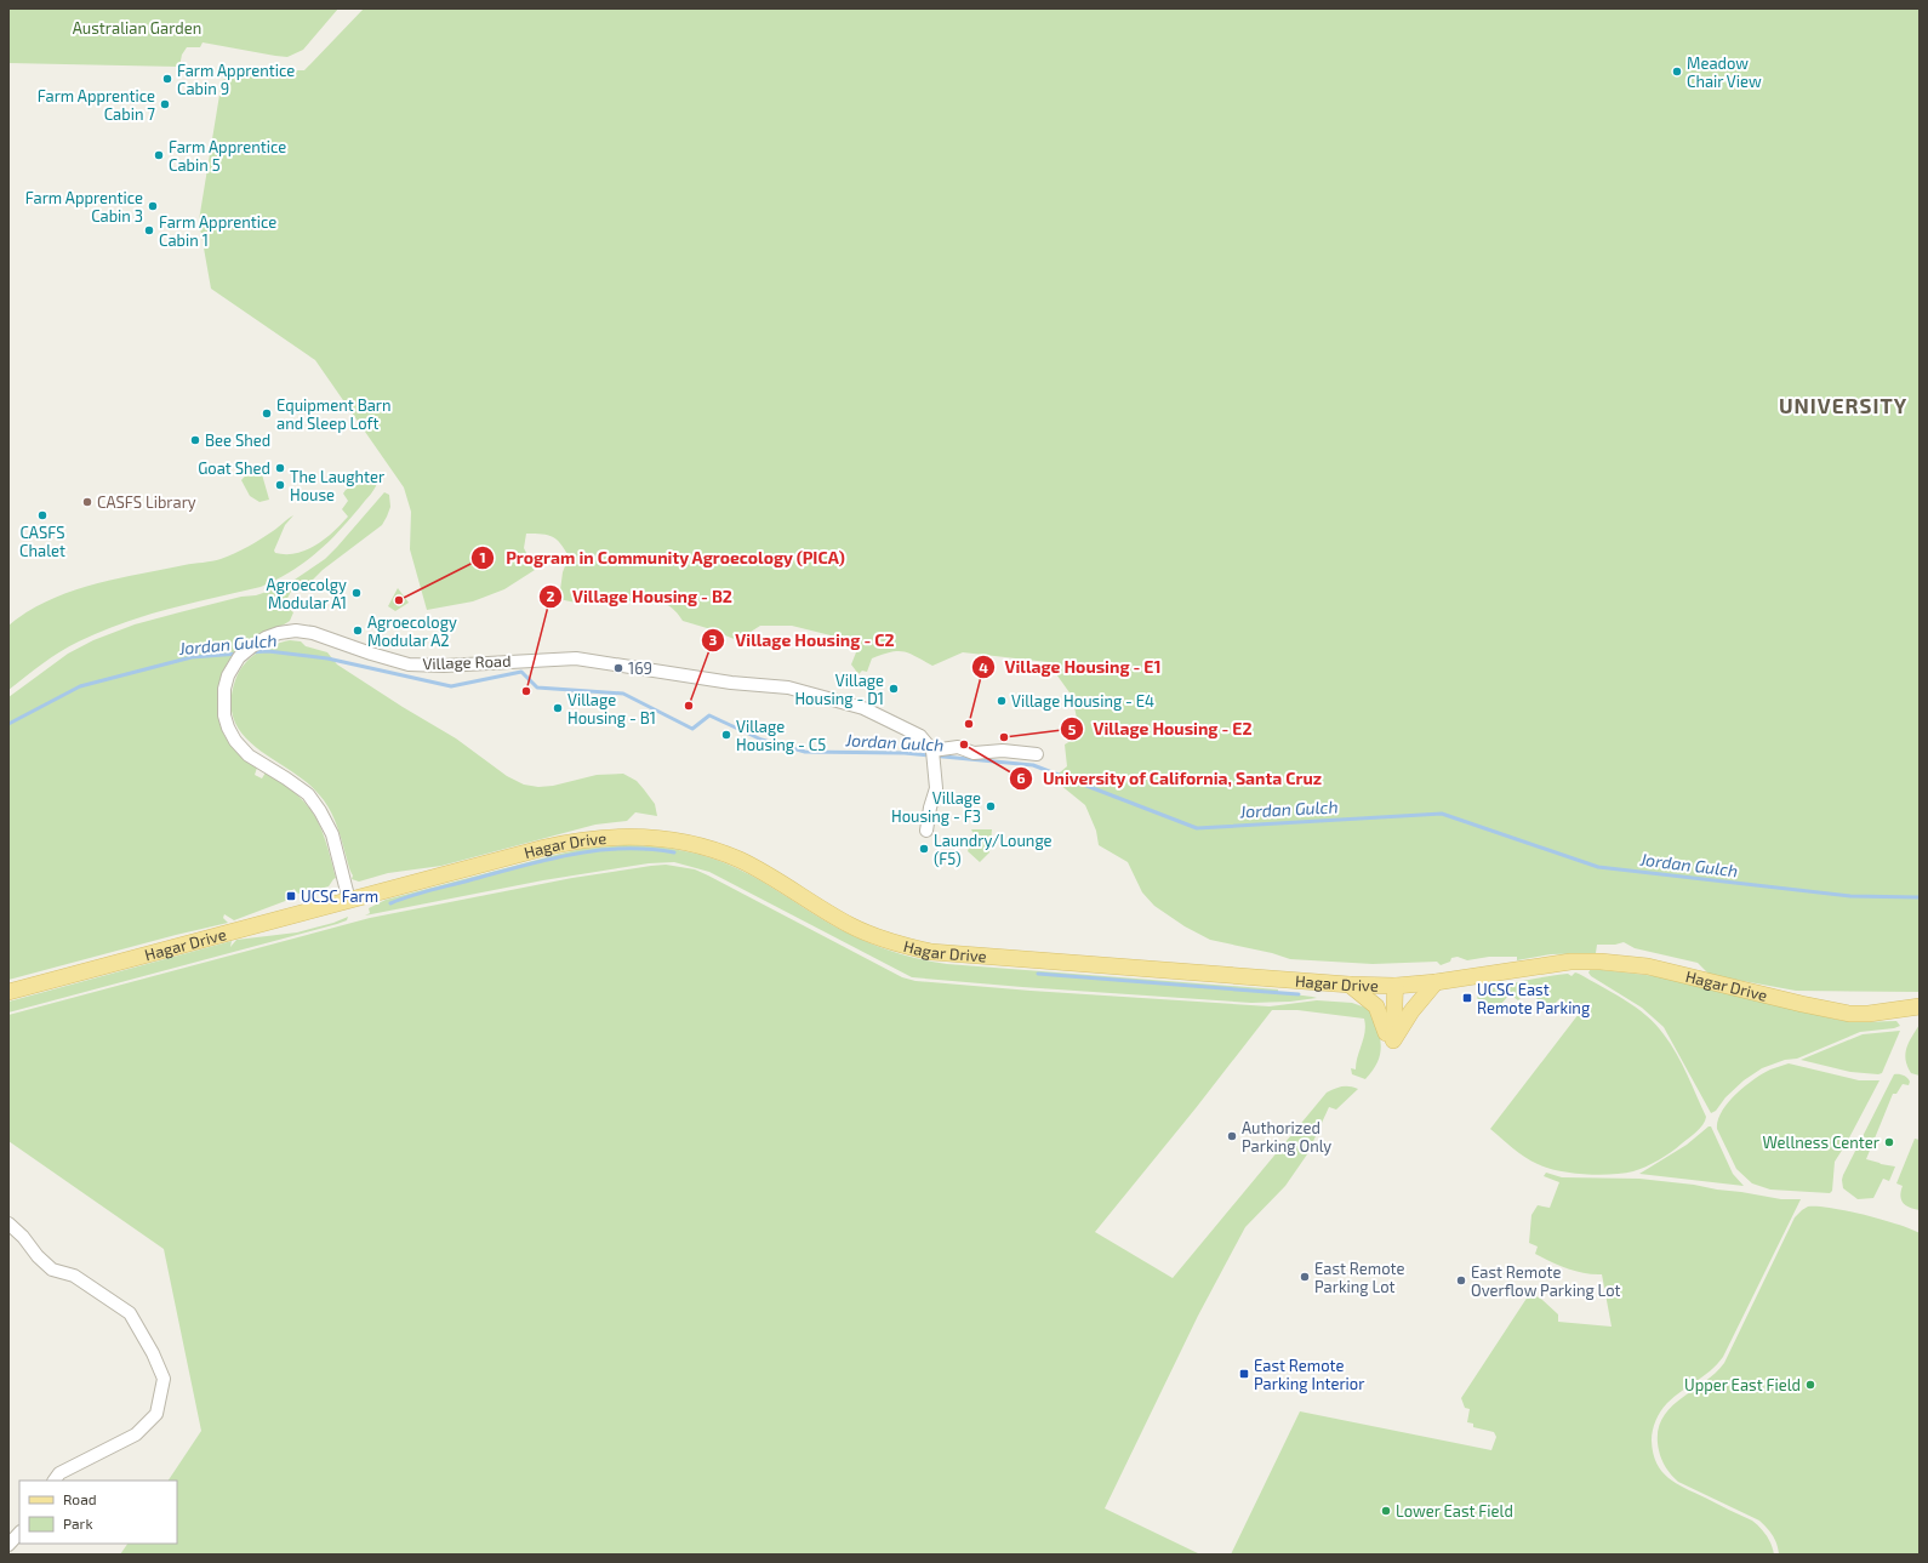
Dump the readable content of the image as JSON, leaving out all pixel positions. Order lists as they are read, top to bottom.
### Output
{
  "streets": {
    "main road": ["Hagar Drive"],
    "street": ["Village Road"]
  },
  "crossings": [
    ["Village Road", "Hagar Drive"]
  ],
  "districts": ["UNIVERSITY"],
  "water": ["Jordan Gulch"],
  "parks": ["Australian Garden"],
  "places": {
    "other": [
      "Meadow Chair View",
      "Farm Apprentice Cabin 9",
      "Farm Apprentice Cabin 7",
      "Farm Apprentice Cabin 5",
      "Farm Apprentice Cabin 3",
      "Farm Apprentice Cabin 1",
      "Equipment Barn and Sleep Loft",
      "Bee Shed",
      "Goat Shed",
      "The Laughter House",
      "CASFS Library",
      "CASFS Chalet",
      "Agroecolgy Modular A1",
      "Program in Community Agroecology (PICA)",
      "Agroecology Modular A2",
      "169",
      "Village Housing - D1",
      "Village Housing - B2",
      "Village Housing - E4",
      "Village Housing - C2",
      "Village Housing - B1",
      "Village Housing - E1",
      "Village Housing - C5",
      "Village Housing - E2",
      "University of California, Santa Cruz",
      "Village Housing - F3",
      "Laundry/Lounge (F5)",
      "Authorized Parking Only",
      "Wellness Center",
      "East Remote Parking Lot",
      "East Remote Overflow Parking Lot",
      "Upper East Field",
      "Lower East Field"
    ],
    "transit": ["UCSC Farm", "UCSC East Remote Parking", "East Remote Parking Interior"]
  },
  "legend": ["Road", "Park"]
}
